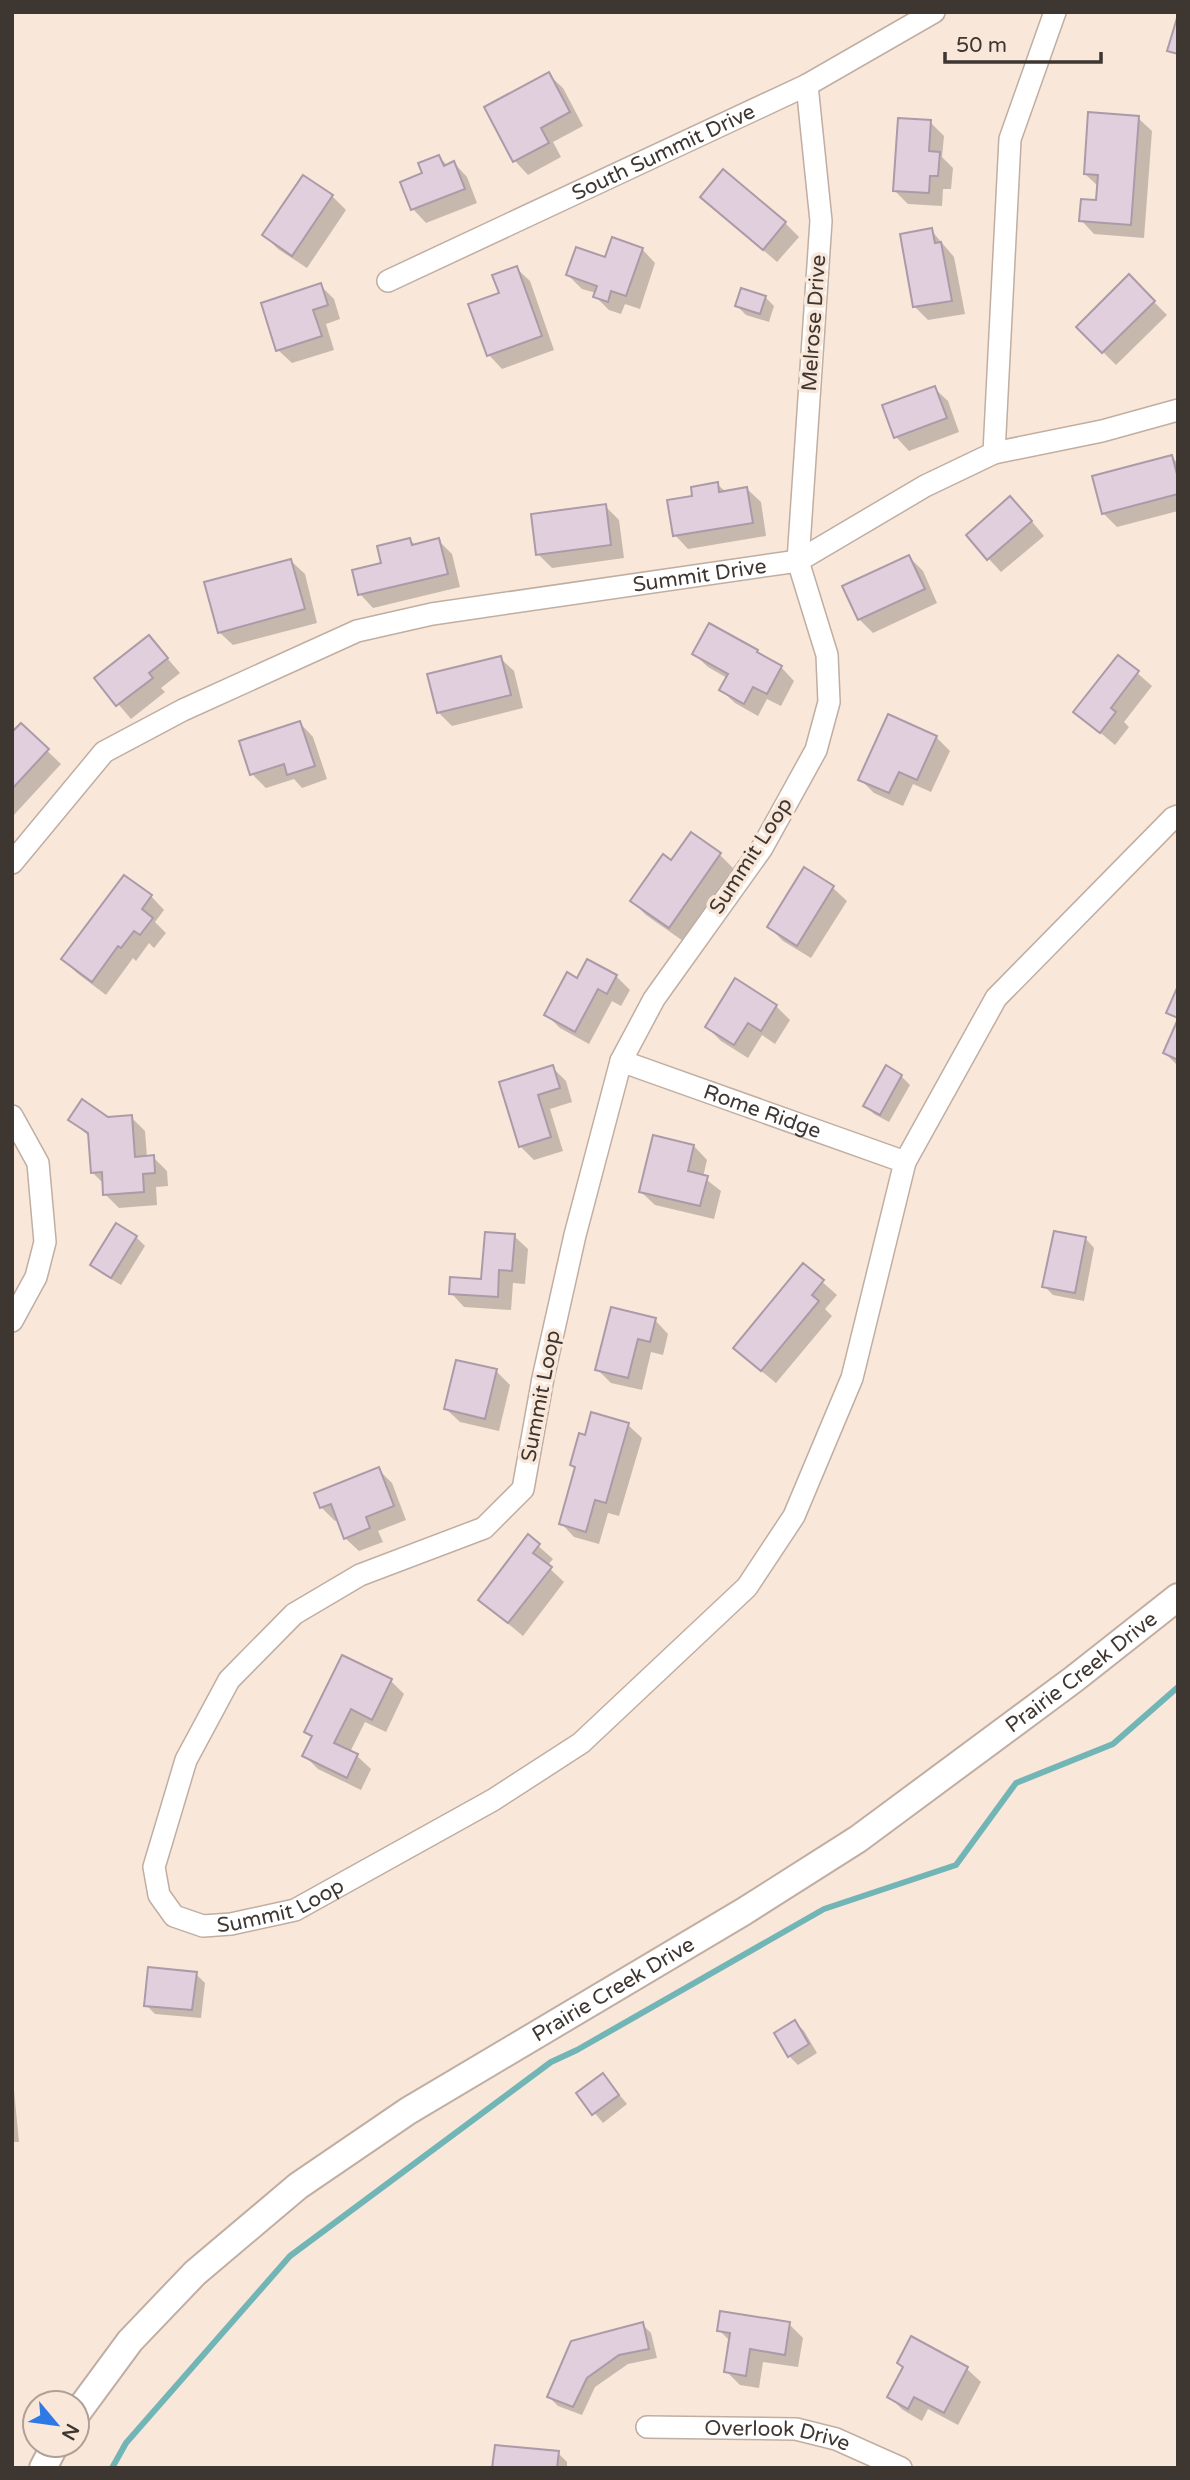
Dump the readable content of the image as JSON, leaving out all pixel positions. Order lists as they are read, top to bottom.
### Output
{
  "streets": {
    "main road": ["Prairie Creek Drive"],
    "street": [
      "South Summit Drive",
      "Melrose Drive",
      "Summit Drive",
      "Summit Loop",
      "Rome Ridge",
      "Overlook Drive"
    ]
  },
  "crossings": [
    ["South Summit Drive", "Melrose Drive"],
    ["Melrose Drive", "Summit Drive"],
    ["Melrose Drive", "Summit Loop"],
    ["Summit Drive", "Summit Loop"],
    ["Summit Loop", "Rome Ridge"]
  ],
  "scale_bar": "50 m",
  "north": "bottom right"
}
